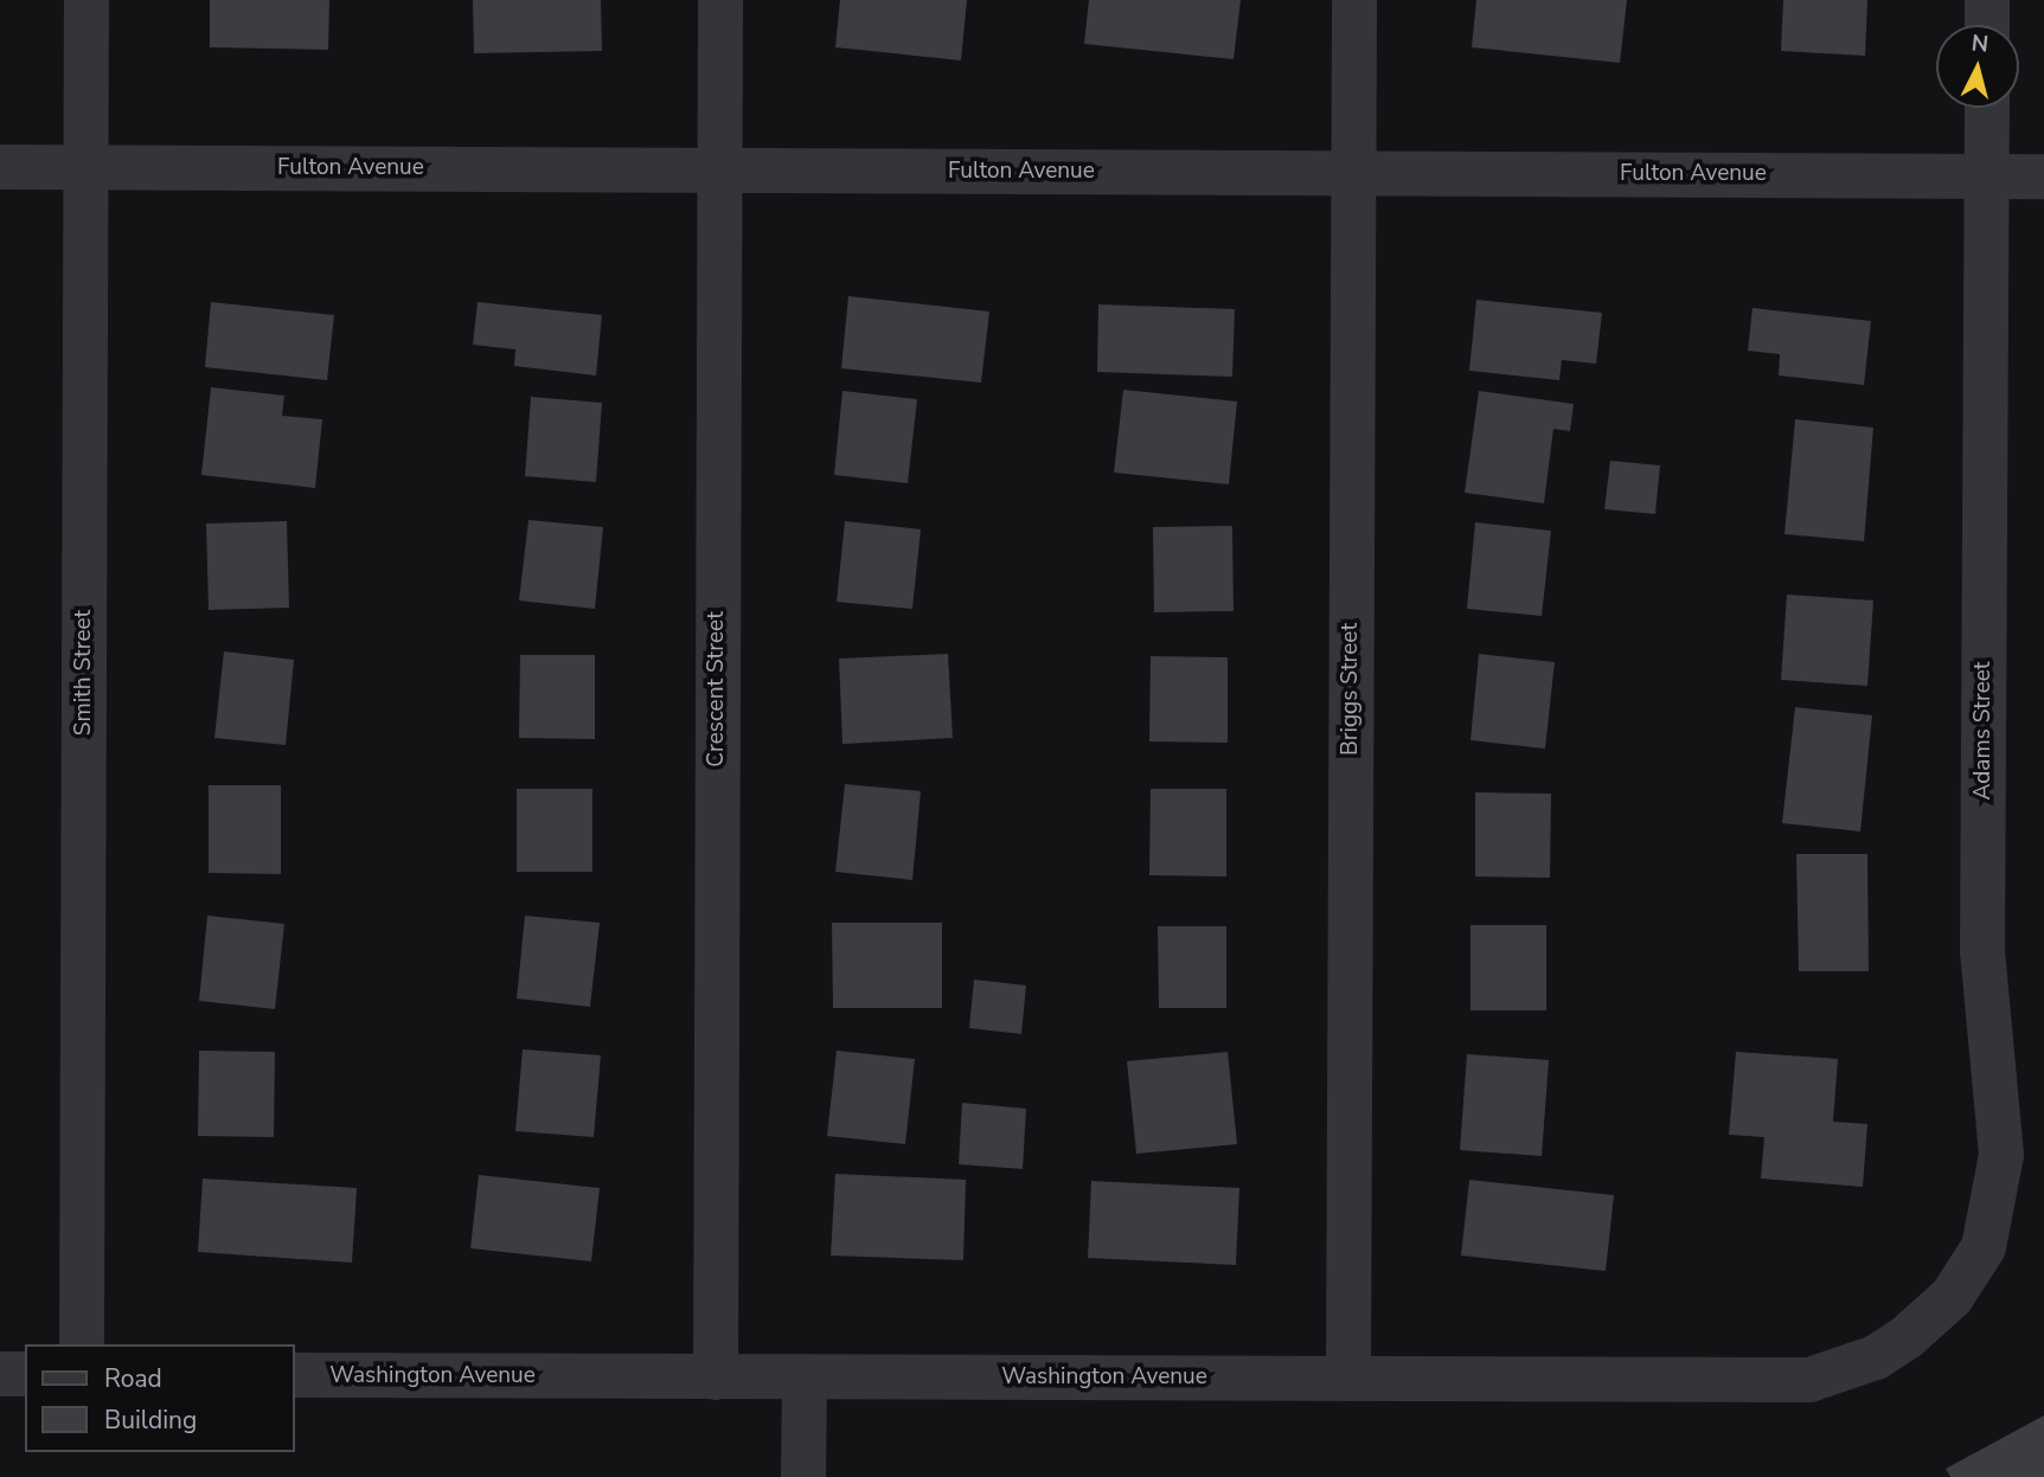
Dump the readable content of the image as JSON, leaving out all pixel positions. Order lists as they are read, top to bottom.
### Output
{
  "streets": {
    "street": [
      "Fulton Avenue",
      "Smith Street",
      "Crescent Street",
      "Briggs Street",
      "Adams Street",
      "Washington Avenue"
    ]
  },
  "crossings": [
    ["Fulton Avenue", "Smith Street"],
    ["Fulton Avenue", "Crescent Street"],
    ["Fulton Avenue", "Briggs Street"],
    ["Fulton Avenue", "Adams Street"],
    ["Crescent Street", "Washington Avenue"],
    ["Briggs Street", "Washington Avenue"],
    ["Adams Street", "Washington Avenue"]
  ],
  "legend": ["Road", "Building"],
  "north": "top"
}
